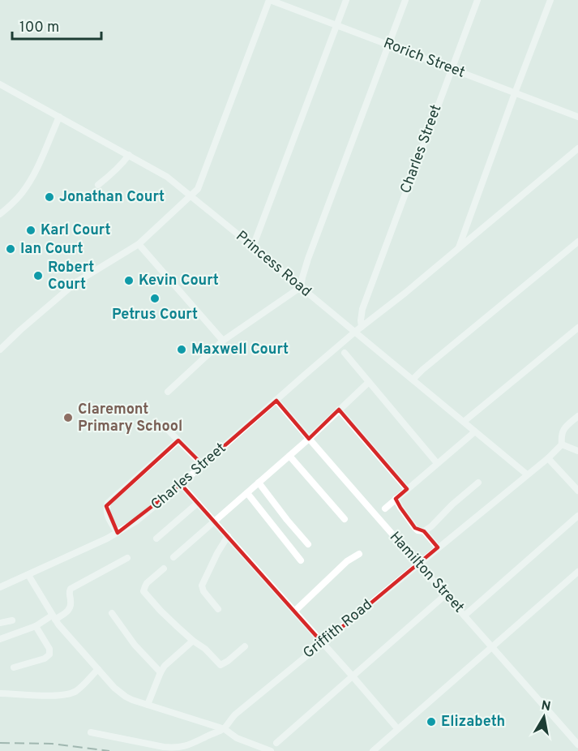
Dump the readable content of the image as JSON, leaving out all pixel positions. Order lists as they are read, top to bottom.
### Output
{
  "streets": {
    "street": [
      "Rorich Street",
      "Charles Street",
      "Princess Road",
      "Hamilton Street",
      "Griffith Road"
    ]
  },
  "crossings": [
    ["Rorich Street", "Charles Street"],
    ["Charles Street", "Princess Road"],
    ["Charles Street", "Hamilton Street"],
    ["Princess Road", "Griffith Road"],
    ["Hamilton Street", "Griffith Road"]
  ],
  "places": [
    "Jonathan Court",
    "Karl Court",
    "Ian Court",
    "Robert Court",
    "Kevin Court",
    "Petrus Court",
    "Maxwell Court",
    "Claremont Primary School",
    "Elizabeth"
  ],
  "scale_bar": "100 m",
  "north": "top"
}
